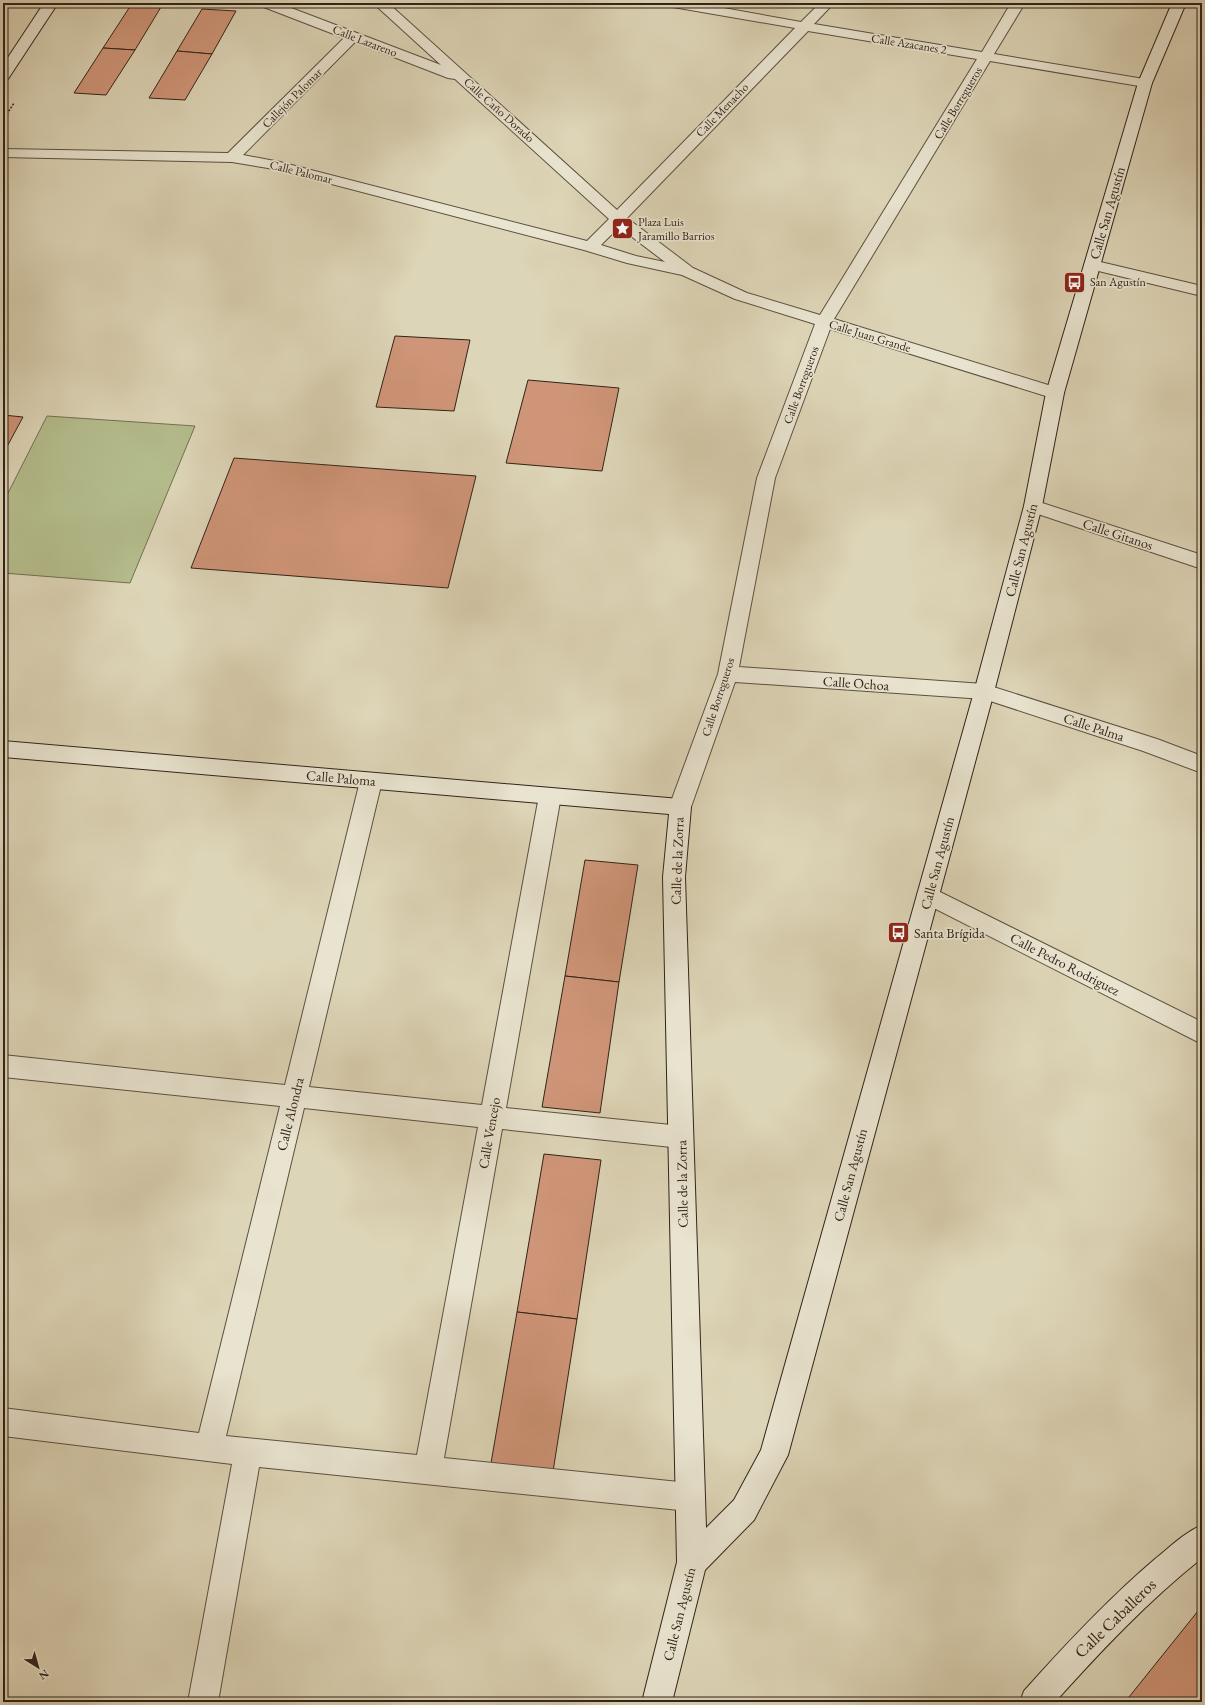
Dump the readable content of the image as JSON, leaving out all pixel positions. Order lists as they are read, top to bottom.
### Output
{
  "streets": {
    "street": [
      "Calle Lazareno",
      "Calle Azacanes 2",
      "Callejón Palomar",
      "Calle Borregueros",
      "Calle Caño Dorado",
      "Calle Menacho",
      "Calle Palomar",
      "Calle San Agustín",
      "Calle Juan Grande",
      "Calle Gitanos",
      "Calle Ochoa",
      "Calle Palma",
      "Calle Paloma",
      "Calle de la Zorra",
      "Calle Pedro Rodriguez",
      "Calle Alondra",
      "Calle Vencejo",
      "Calle Caballeros"
    ]
  },
  "crossings": [
    ["Calle Lazareno", "Callejón Palomar"],
    ["Calle Lazareno", "Calle Caño Dorado"],
    ["Calle Azacanes 2", "Calle Borregueros"],
    ["Calle Azacanes 2", "Calle Menacho"],
    ["Calle Azacanes 2", "Calle San Agustín"],
    ["Callejón Palomar", "Calle Palomar"],
    ["Calle Borregueros", "Calle Juan Grande"],
    ["Calle Borregueros", "Calle Ochoa"],
    ["Calle Borregueros", "Calle Paloma"],
    ["Calle Borregueros", "Calle de la Zorra"],
    ["Calle Caño Dorado", "Calle Menacho"],
    ["Calle San Agustín", "Calle Juan Grande"],
    ["Calle San Agustín", "Calle Gitanos"],
    ["Calle San Agustín", "Calle Ochoa"],
    ["Calle San Agustín", "Calle Palma"],
    ["Calle San Agustín", "Calle de la Zorra"],
    ["Calle San Agustín", "Calle Pedro Rodriguez"],
    ["Calle Ochoa", "Calle Palma"],
    ["Calle Paloma", "Calle de la Zorra"],
    ["Calle Paloma", "Calle Alondra"],
    ["Calle Paloma", "Calle Vencejo"]
  ],
  "places": {
    "place": ["Plaza Luis Jaramillo Barrios"],
    "bus stop": ["San Agustín", "Santa Brígida"]
  },
  "north": "bottom right"
}
